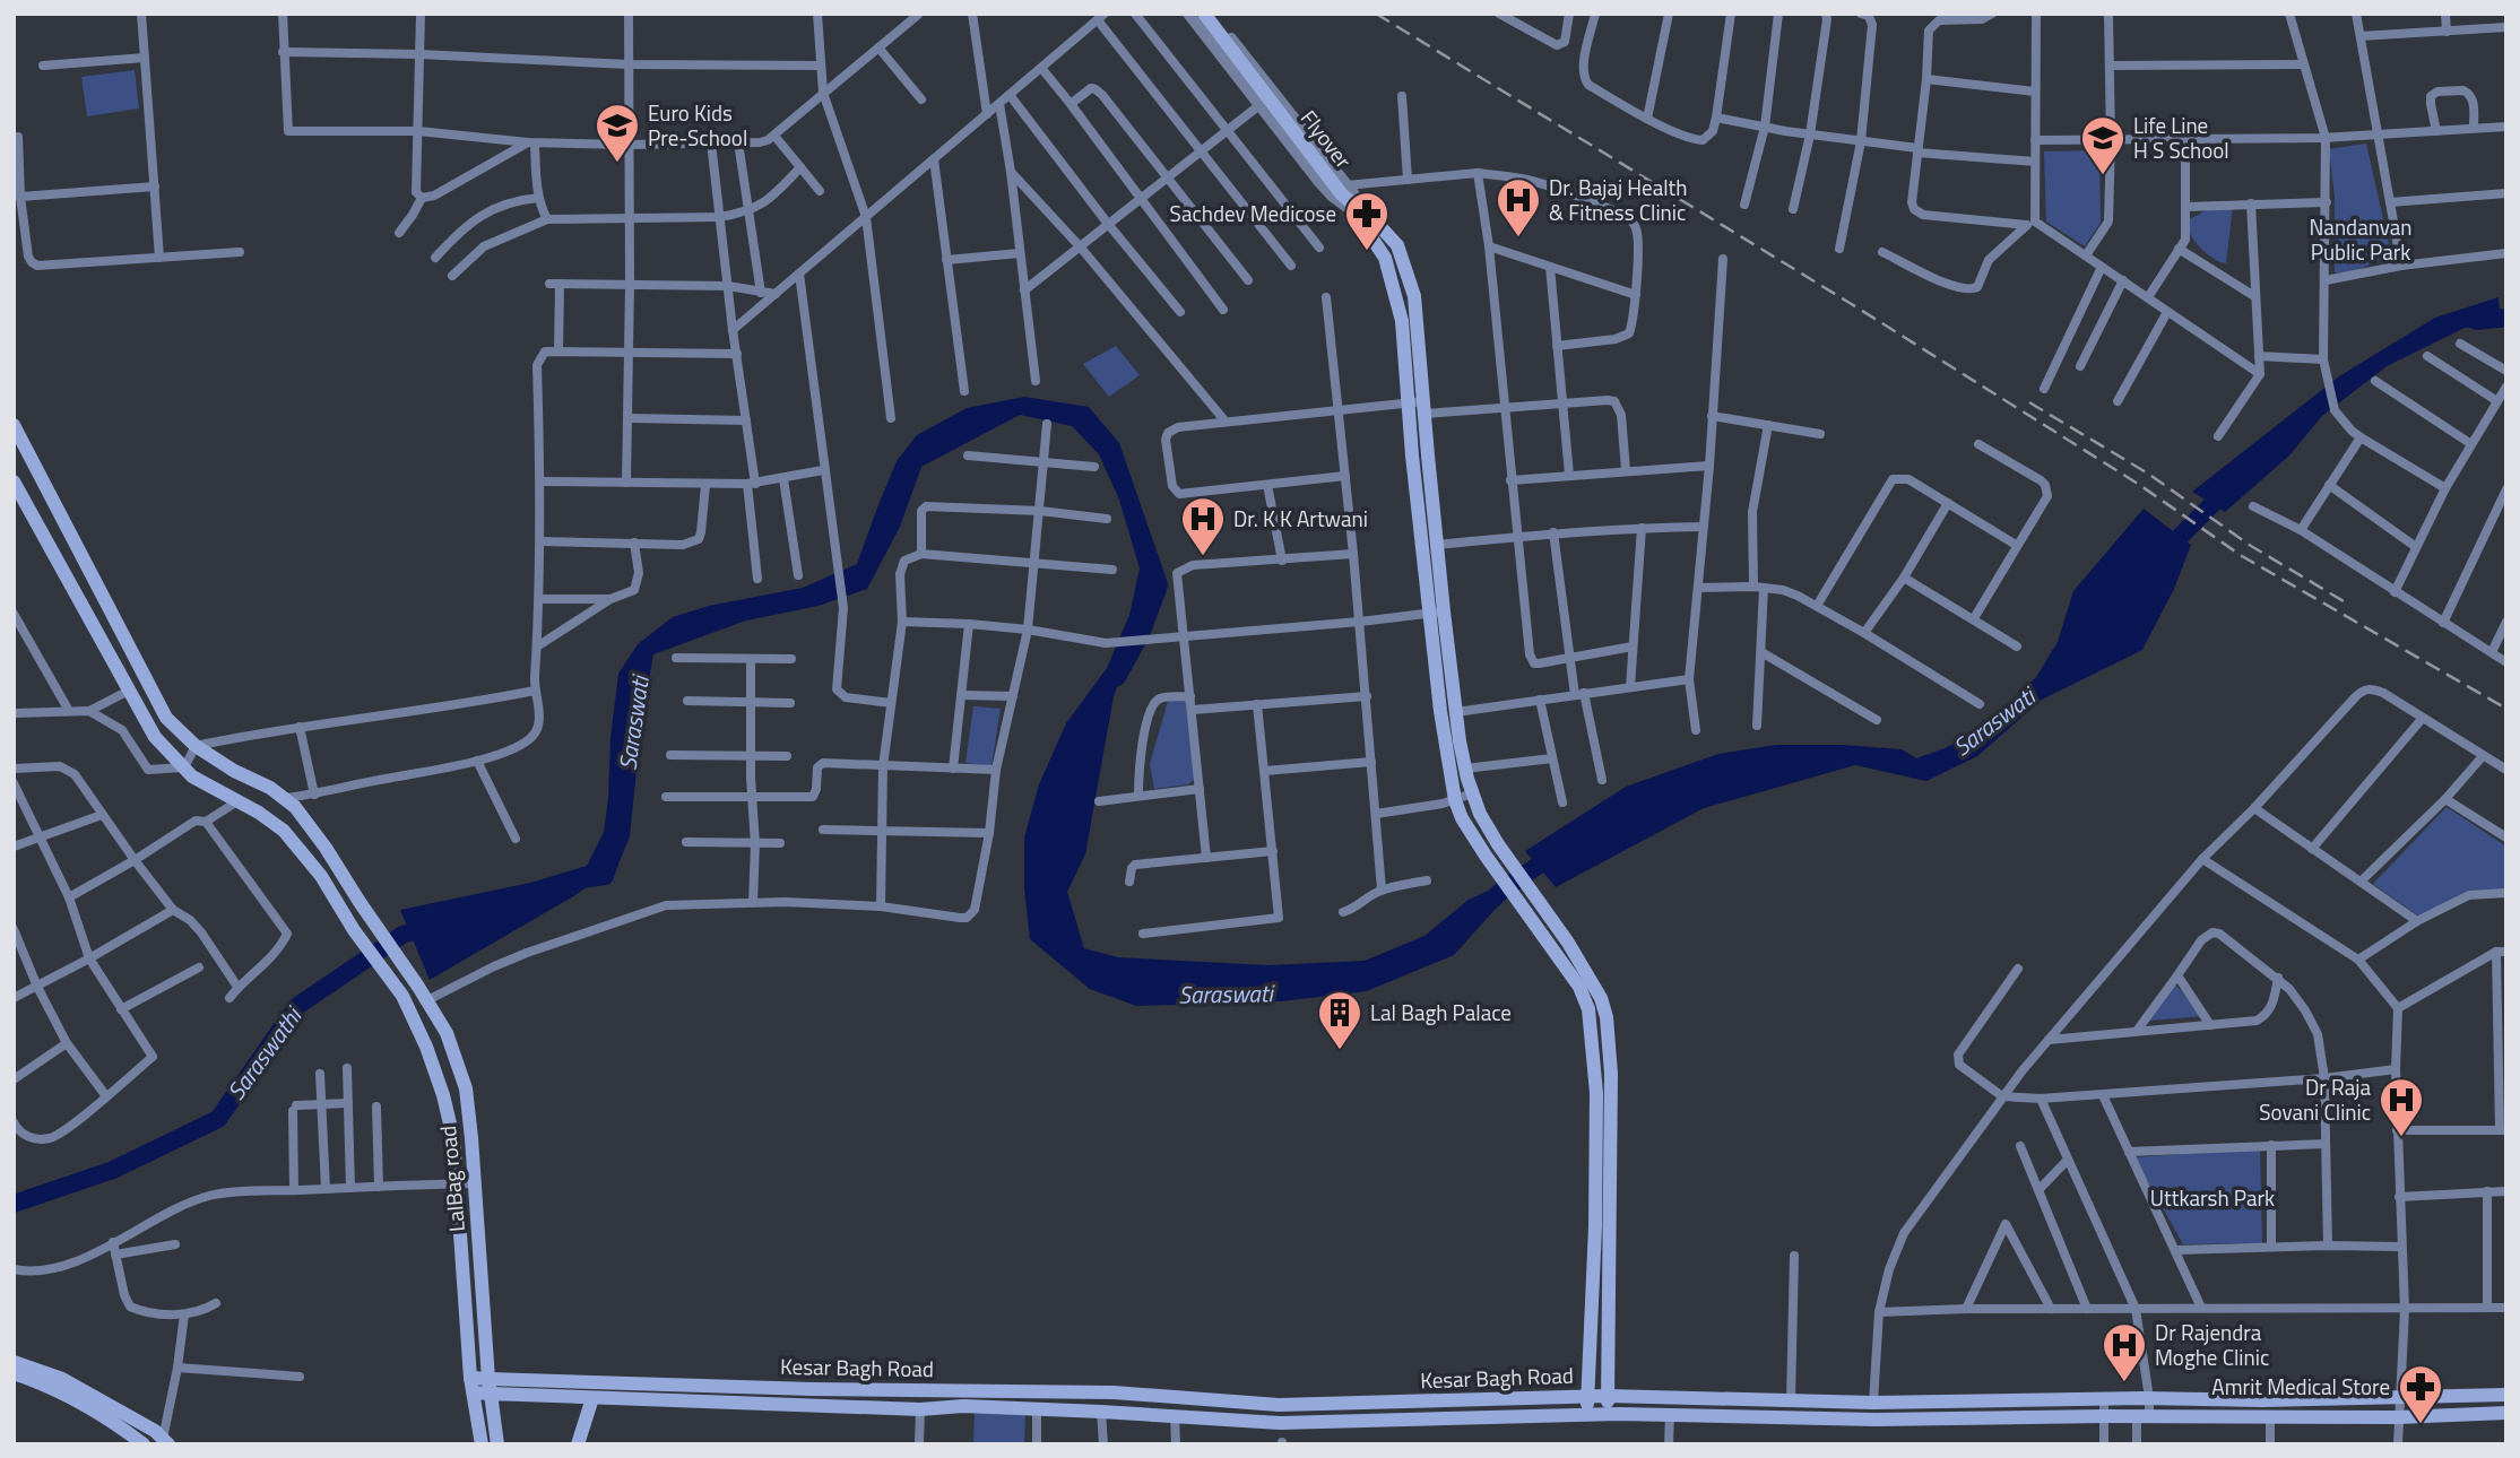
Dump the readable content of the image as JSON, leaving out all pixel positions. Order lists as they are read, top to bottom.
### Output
{
  "streets": {
    "main road": ["Flyover", "LalBag road", "Kesar Bagh Road"]
  },
  "crossings": [
    ["LalBag road", "Kesar Bagh Road"]
  ],
  "water": ["Saraswati", "Saraswathi"],
  "parks": ["Nandanvan Public Park", "Uttkarsh Park"],
  "places": {
    "school or university": ["Euro Kids Pre-School", "Life Line H S School"],
    "hospital": [
      "Dr. Bajaj Health & Fitness Clinic",
      "Dr. K K Artwani",
      "Dr Raja Sovani Clinic",
      "Dr Rajendra Moghe Clinic"
    ],
    "pharmacy": ["Sachdev Medicose", "Amrit Medical Store"],
    "building": ["Lal Bagh Palace"]
  }
}
